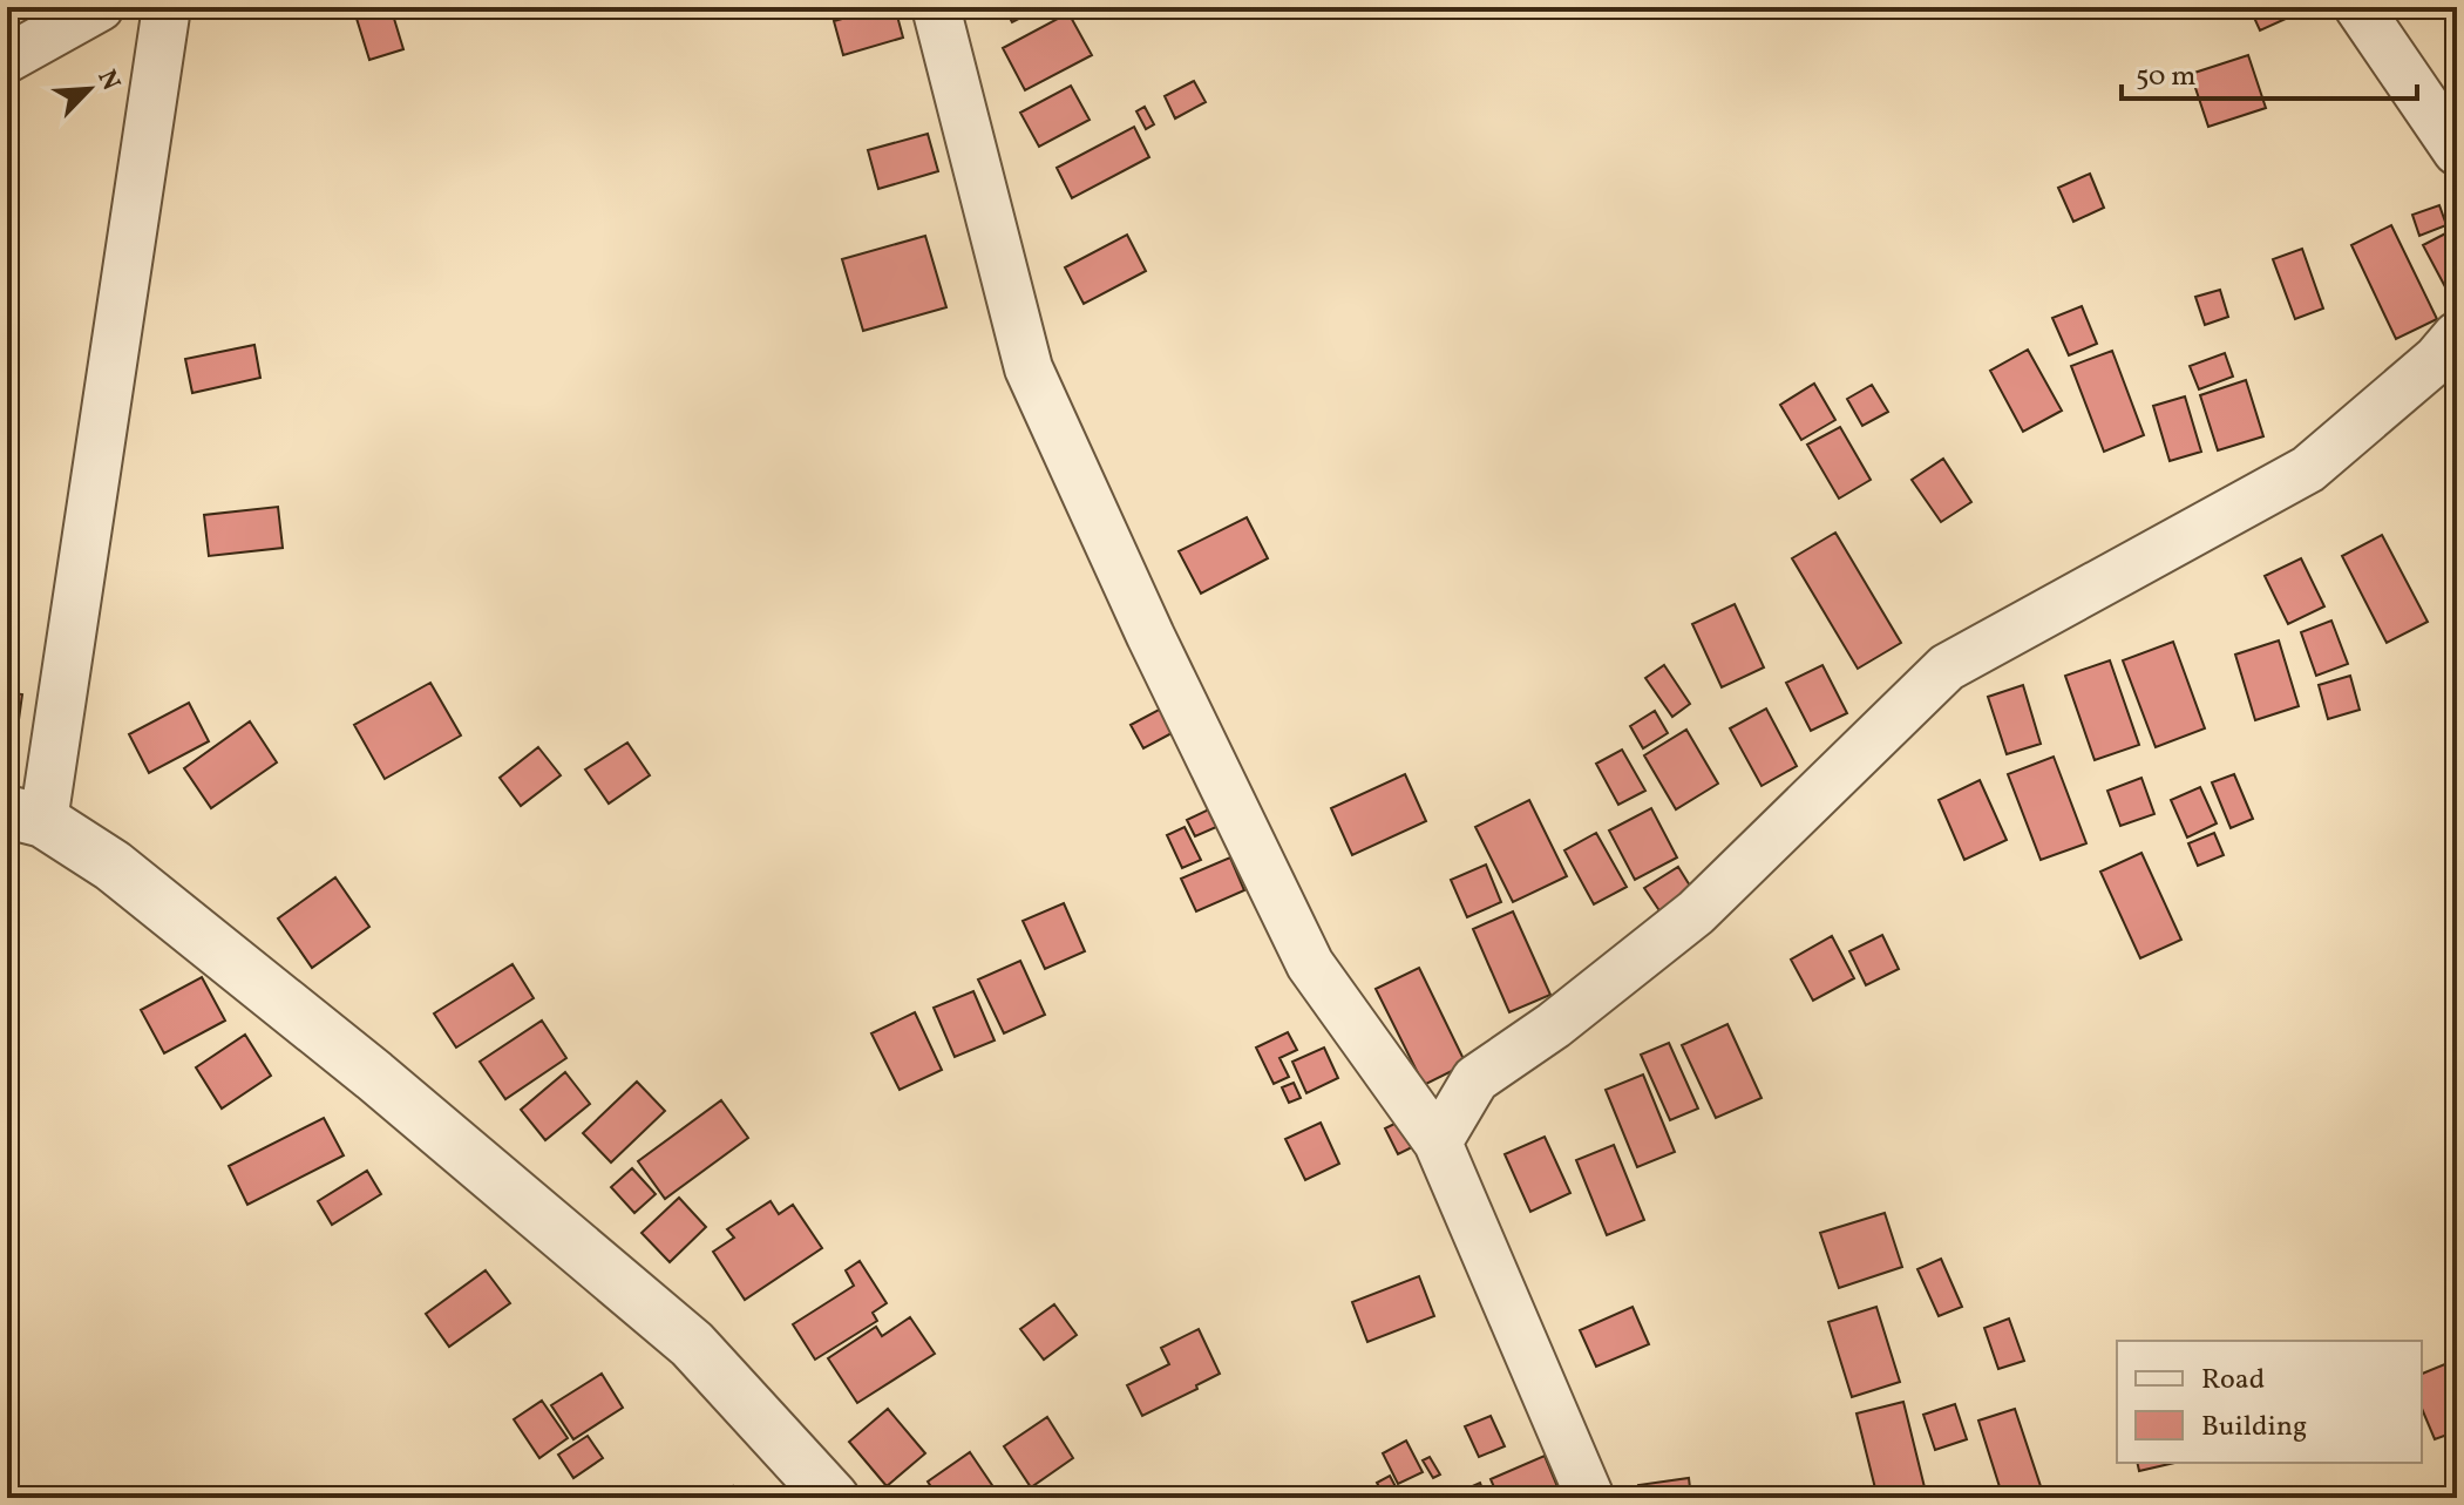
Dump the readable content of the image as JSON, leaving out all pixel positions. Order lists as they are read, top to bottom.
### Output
{
  "legend": ["Road", "Building"],
  "scale_bar": "50 m",
  "north": "top right"
}
